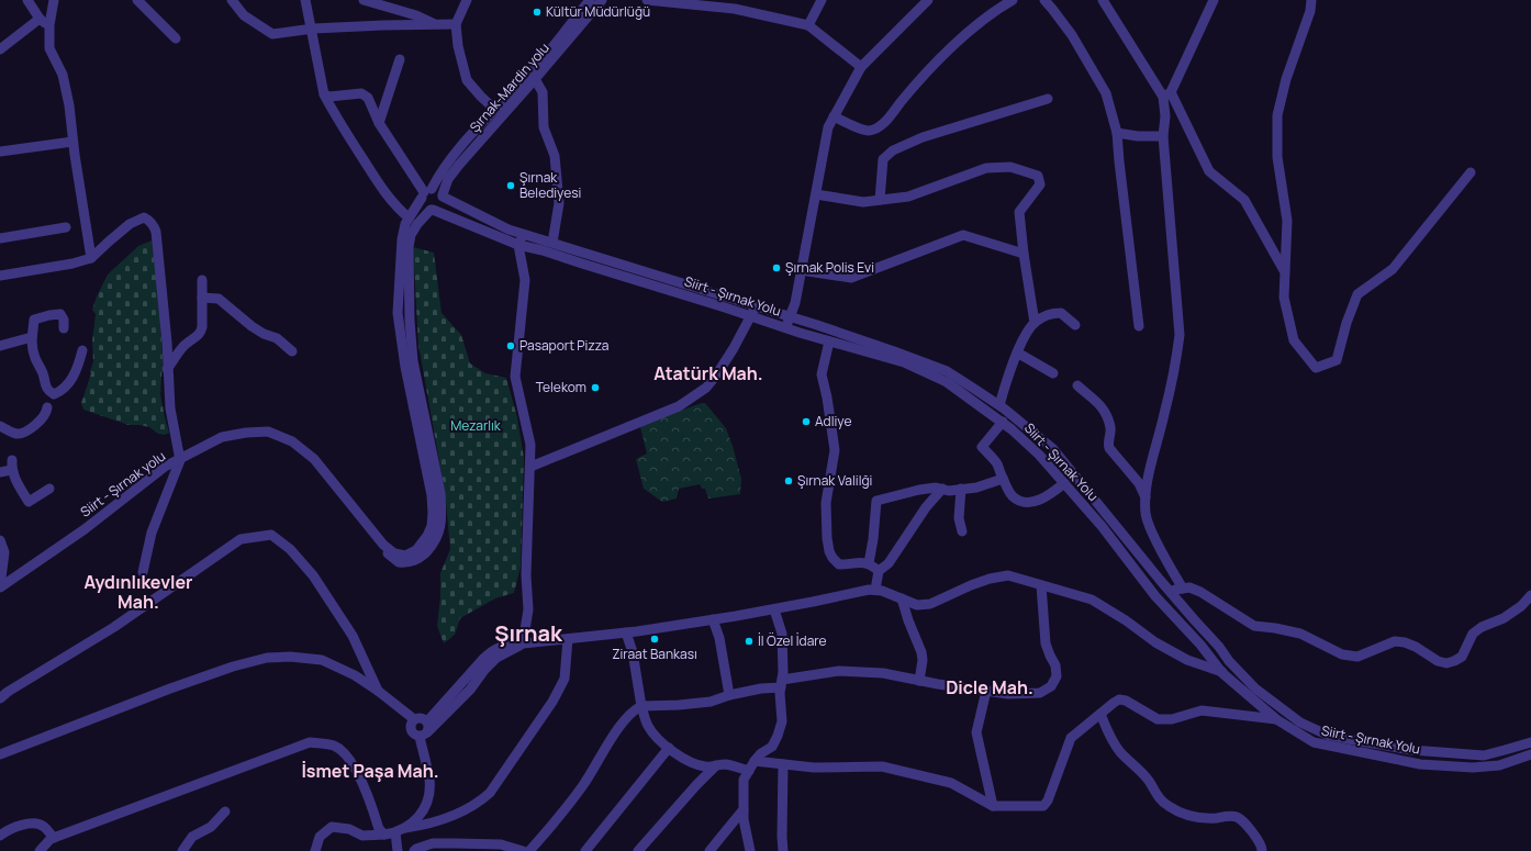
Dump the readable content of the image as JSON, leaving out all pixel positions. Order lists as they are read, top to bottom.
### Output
{
  "streets": {
    "street": ["Şırnak-Mardin yolu", "Siirt - Şırnak Yolu", "Siirt - Şırnak yolu"]
  },
  "crossings": [
    ["Şırnak-Mardin yolu", "Siirt - Şırnak Yolu"]
  ],
  "districts": [
    "Atatürk Mah.",
    "Aydınlıkevler Mah.",
    "Şırnak",
    "Dicle Mah.",
    "İsmet Paşa Mah."
  ],
  "parks": ["Mezarlık"],
  "places": [
    "Kültür Müdürlüğü",
    "Şırnak Belediyesi",
    "Şırnak Polis Evi",
    "Pasaport Pizza",
    "Telekom",
    "Adliye",
    "Şırnak Valilği",
    "Ziraat Bankası",
    "İl Özel İdare"
  ]
}
